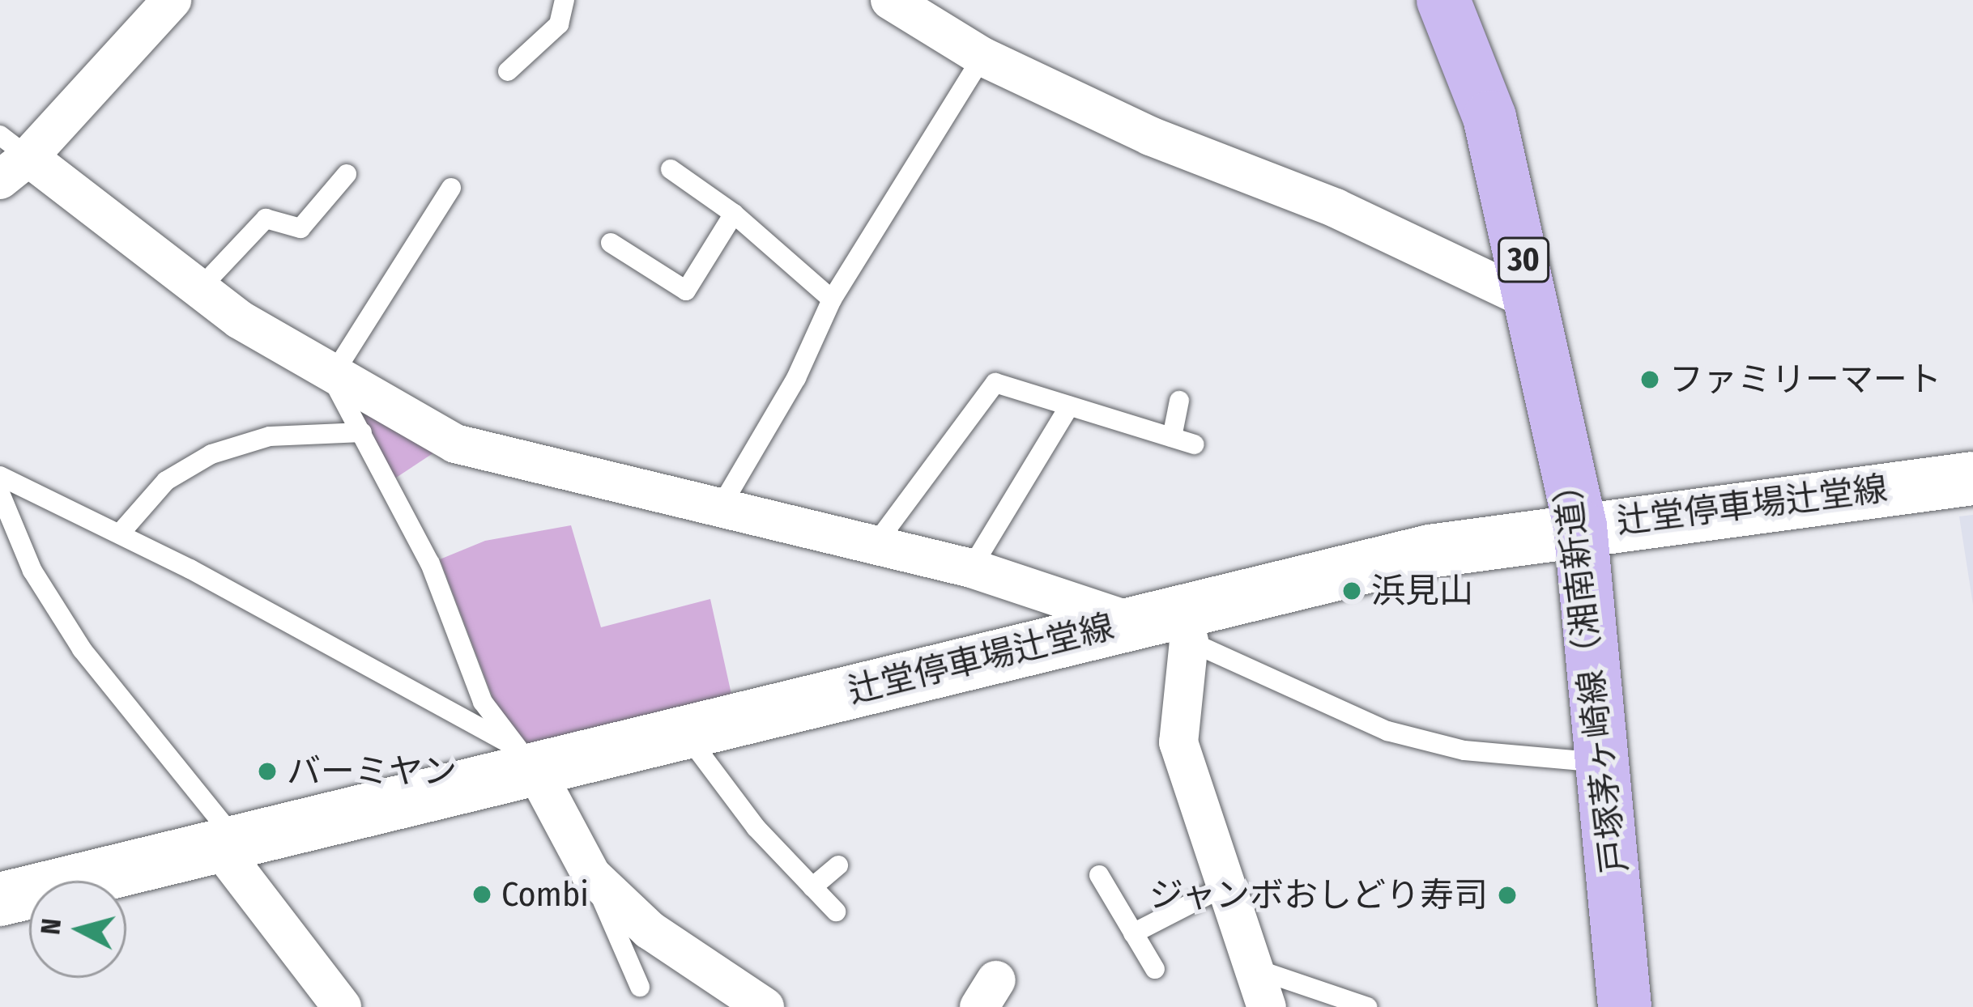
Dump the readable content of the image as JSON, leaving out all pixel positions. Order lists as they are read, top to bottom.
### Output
{
  "streets": {
    "main road": ["30", "辻堂停車場辻堂線", "戸塚茅ヶ崎線（湘南新道）"]
  },
  "crossings": [
    ["辻堂停車場辻堂線", "戸塚茅ヶ崎線（湘南新道）"]
  ],
  "places": [
    "ファミリーマート",
    "浜見山",
    "バーミヤン",
    "Combi",
    "ジャンボおしどり寿司"
  ],
  "north": "left"
}
